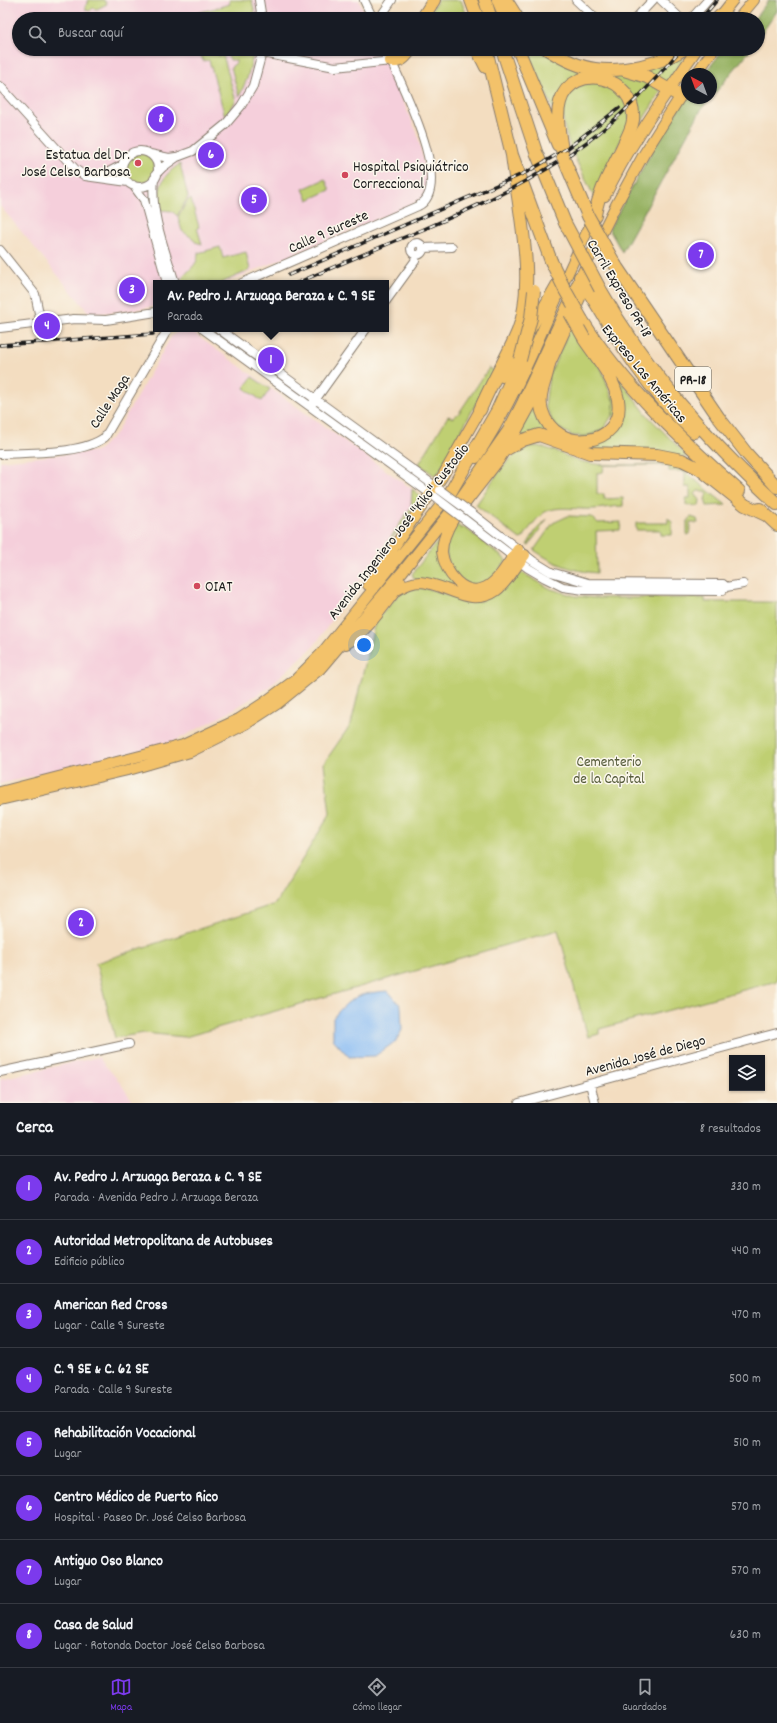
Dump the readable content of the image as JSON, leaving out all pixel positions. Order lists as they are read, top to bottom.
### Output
{
  "streets": {
    "highway": ["Carril Expreso PR-18", "Expreso Las Américas", "PR-18"],
    "main road": ["Avenida Ingeniero José \"Kiko\" Custodio"],
    "street": ["Calle 9 Sureste", "Calle Maga", "Avenida José de Diego"]
  },
  "parks": ["Cementerio de la Capital"],
  "places": ["Estatua del Dr. José Celso Barbosa", "Hospital Psiquiátrico Correccional", "OIAT"],
  "north": "top left",
  "page": {
    "search": "Buscar aquí",
    "pins": [
      "8",
      "6",
      "5",
      "7",
      "3",
      "4",
      "1",
      "2"
    ],
    "popup": ["Av. Pedro J. Arzuaga Beraza & C. 9 SE", "Parada"],
    "heading": ["Cerca", "8 resultados"],
    "list": [
      {
        "mark": "1",
        "name": "Av. Pedro J. Arzuaga Beraza & C. 9 SE",
        "note": "Parada · Avenida Pedro J. Arzuaga Beraza",
        "value": "330 m"
      },
      {
        "mark": "2",
        "name": "Autoridad Metropolitana de Autobuses",
        "note": "Edificio público",
        "value": "440 m"
      },
      {
        "mark": "3",
        "name": "American Red Cross",
        "note": "Lugar · Calle 9 Sureste",
        "value": "470 m"
      },
      {
        "mark": "4",
        "name": "C. 9 SE & C. 62 SE",
        "note": "Parada · Calle 9 Sureste",
        "value": "500 m"
      },
      {
        "mark": "5",
        "name": "Rehabilitación Vocacional",
        "note": "Lugar",
        "value": "510 m"
      },
      {
        "mark": "6",
        "name": "Centro Médico de Puerto Rico",
        "note": "Hospital · Paseo Dr. José Celso Barbosa",
        "value": "570 m"
      },
      {
        "mark": "7",
        "name": "Antiguo Oso Blanco",
        "note": "Lugar",
        "value": "570 m"
      },
      {
        "mark": "8",
        "name": "Casa de Salud",
        "note": "Lugar · Rotonda Doctor José Celso Barbosa",
        "value": "630 m"
      }
    ],
    "nav": ["Mapa", "Cómo llegar", "Guardados"]
  }
}
